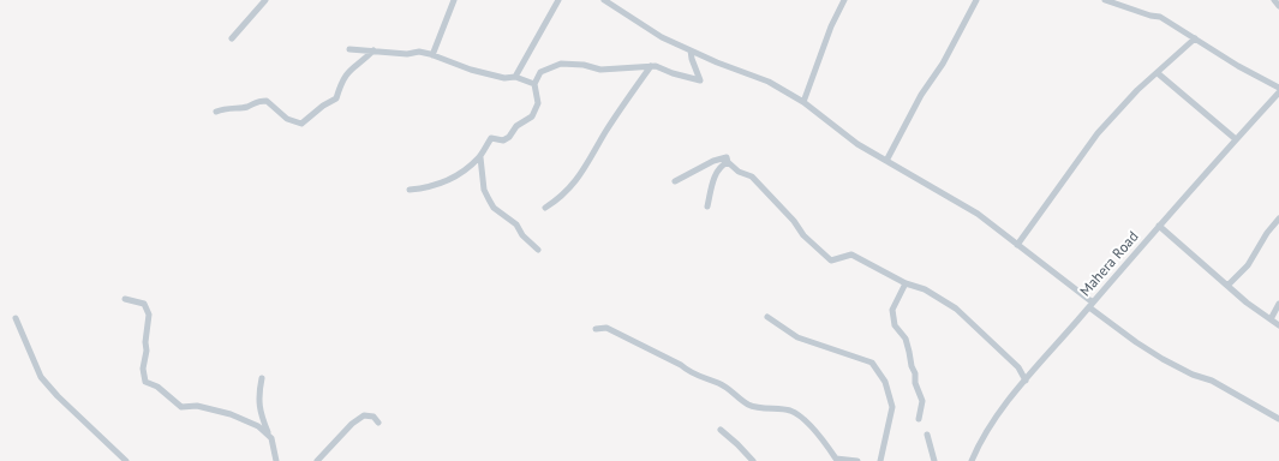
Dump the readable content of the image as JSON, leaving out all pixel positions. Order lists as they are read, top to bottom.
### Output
{
  "streets": {
    "street": ["Mahera Road"]
  }
}
